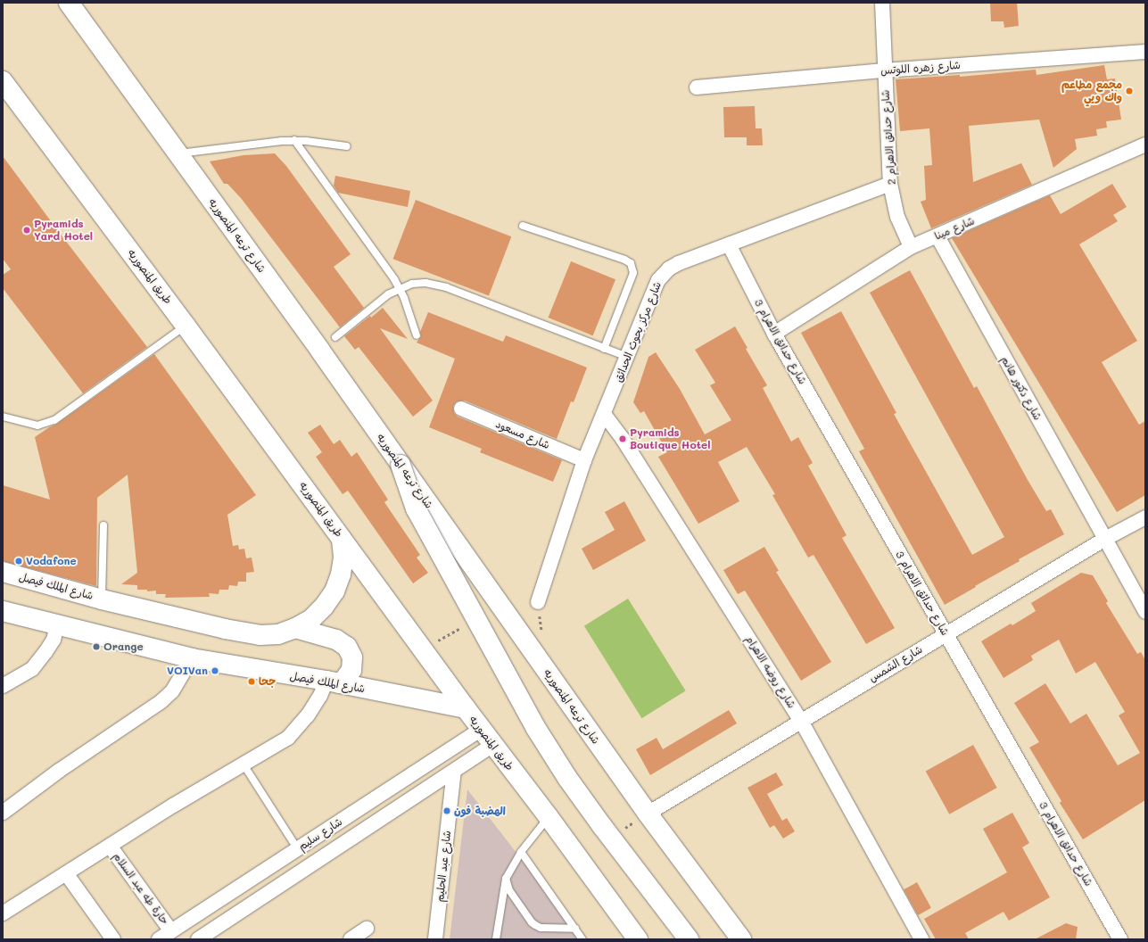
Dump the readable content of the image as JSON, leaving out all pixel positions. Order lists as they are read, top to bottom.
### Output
{
  "streets": {
    "main road": ["شارع ترعه المنصوريه", "طريق المنصوريه", "شارع الملك فيصل"],
    "street": [
      "شارع زهره اللوتس",
      "شارع حدائق الاهرام 2",
      "شارع مينا",
      "شارع مركز بحوث الحدائق",
      "شارع حدائق الاهرام 3",
      "شارع دكتور هانم",
      "شارع مسعود",
      "شارع الشمس",
      "شارع روضه الاهرام",
      "شارع سليم",
      "شارع عبد الحليم",
      "حارة طه عبد السلام"
    ]
  },
  "crossings": [
    ["شارع زهره اللوتس", "شارع حدائق الاهرام 2"],
    ["شارع حدائق الاهرام 2", "شارع مينا"],
    ["شارع حدائق الاهرام 2", "شارع مركز بحوث الحدائق"],
    ["شارع مينا", "شارع حدائق الاهرام 3"],
    ["شارع مينا", "شارع دكتور هانم"],
    ["شارع ترعه المنصوريه", "شارع الشمس"],
    ["طريق المنصوريه", "شارع الملك فيصل"],
    ["طريق المنصوريه", "شارع سليم"],
    ["شارع مركز بحوث الحدائق", "شارع حدائق الاهرام 3"],
    ["شارع مركز بحوث الحدائق", "شارع مسعود"],
    ["شارع مركز بحوث الحدائق", "شارع روضه الاهرام"],
    ["شارع حدائق الاهرام 3", "شارع الشمس"],
    ["شارع دكتور هانم", "شارع الشمس"],
    ["شارع الشمس", "شارع روضه الاهرام"],
    ["شارع سليم", "شارع عبد الحليم"],
    ["شارع سليم", "حارة طه عبد السلام"]
  ],
  "places": [
    "مجمع مطاعم واك ويي",
    "Pyramids Yard Hotel",
    "Pyramids Boutique Hotel",
    "Vodafone",
    "Orange",
    "VOIVan",
    "جحا",
    "الهضبة فون"
  ]
}
